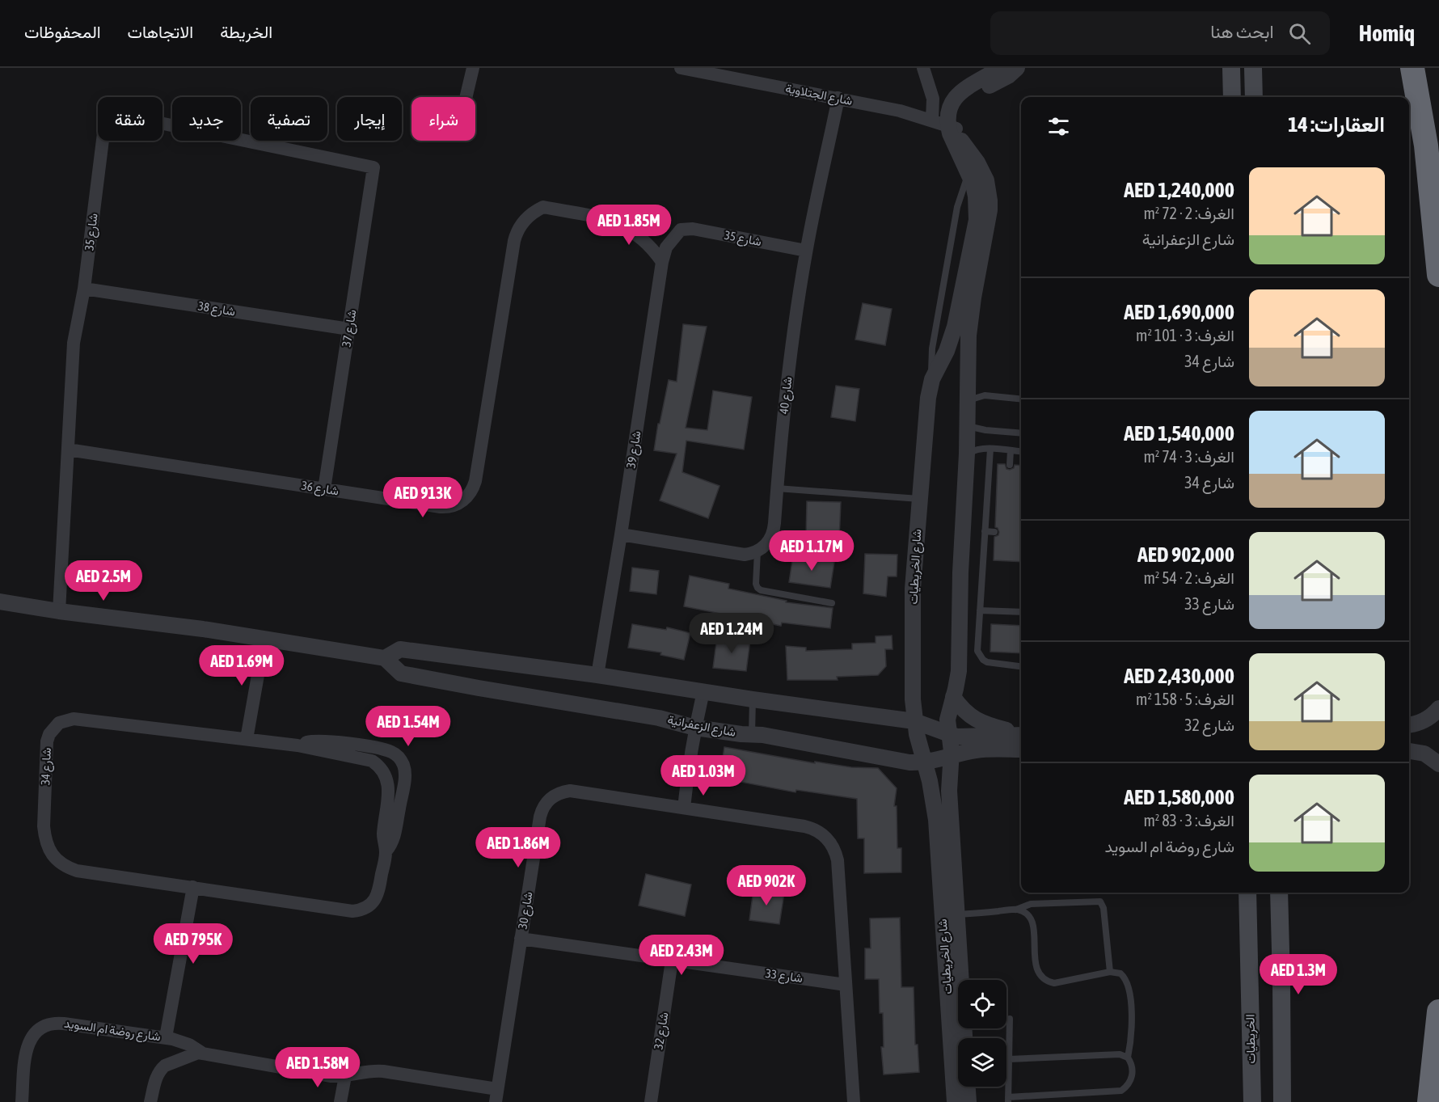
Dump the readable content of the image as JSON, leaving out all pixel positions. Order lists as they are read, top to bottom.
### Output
{
  "streets": {
    "main road": ["الخريطيات"],
    "street": [
      "شارع الجتلاوية",
      "شارع 35",
      "شارع 38",
      "شارع 37",
      "شارع 40",
      "شارع 39",
      "شارع 36",
      "شارع الخريطيات",
      "شارع الزعفرانية",
      "شارع 34",
      "شارع 30",
      "شارع 33",
      "شارع روضة ام السويد",
      "شارع 32"
    ]
  },
  "crossings": [
    ["شارع الجتلاوية", "شارع 40"],
    ["شارع الجتلاوية", "شارع الخريطيات"],
    ["شارع 35", "شارع 38"],
    ["شارع 35", "شارع 37"],
    ["شارع 35", "شارع 40"],
    ["شارع 35", "شارع 39"],
    ["شارع 35", "شارع 36"],
    ["شارع 38", "شارع 37"],
    ["شارع 37", "شارع 36"],
    ["شارع 39", "شارع 36"],
    ["شارع الخريطيات", "شارع الزعفرانية"],
    ["شارع 30", "شارع 33"],
    ["شارع 30", "شارع روضة ام السويد"],
    ["شارع 33", "شارع 32"]
  ],
  "page": {
    "header": "Homiq",
    "search": "ابحث هنا",
    "nav": ["الخريطة", "الاتجاهات", "المحفوظات"],
    "chip": [
      "شراء",
      "إيجار",
      "تصفية",
      "جديد",
      "شقة"
    ],
    "heading": "العقارات: 14",
    "list": [
      {
        "name": "AED 1,240,000",
        "note": "الغرف: 2 · 72 m² · شارع الزعفرانية"
      },
      {
        "name": "AED 1,690,000",
        "note": "الغرف: 3 · 101 m² · شارع 34"
      },
      {
        "name": "AED 1,540,000",
        "note": "الغرف: 3 · 74 m² · شارع 34"
      },
      {
        "name": "AED 902,000",
        "note": "الغرف: 2 · 54 m² · شارع 33"
      },
      {
        "name": "AED 2,430,000",
        "note": "الغرف: 5 · 158 m² · شارع 32"
      },
      {
        "name": "AED 1,580,000",
        "note": "الغرف: 3 · 83 m² · شارع روضة ام السويد"
      }
    ],
    "price": [
      "AED 1.85M",
      "AED 913K",
      "AED 1.17M",
      "AED 2.5M",
      "AED 1.24M",
      "AED 1.69M",
      "AED 1.54M",
      "AED 1.03M",
      "AED 1.86M",
      "AED 902K",
      "AED 795K",
      "AED 2.43M",
      "AED 1.3M",
      "AED 1.58M"
    ]
  }
}
